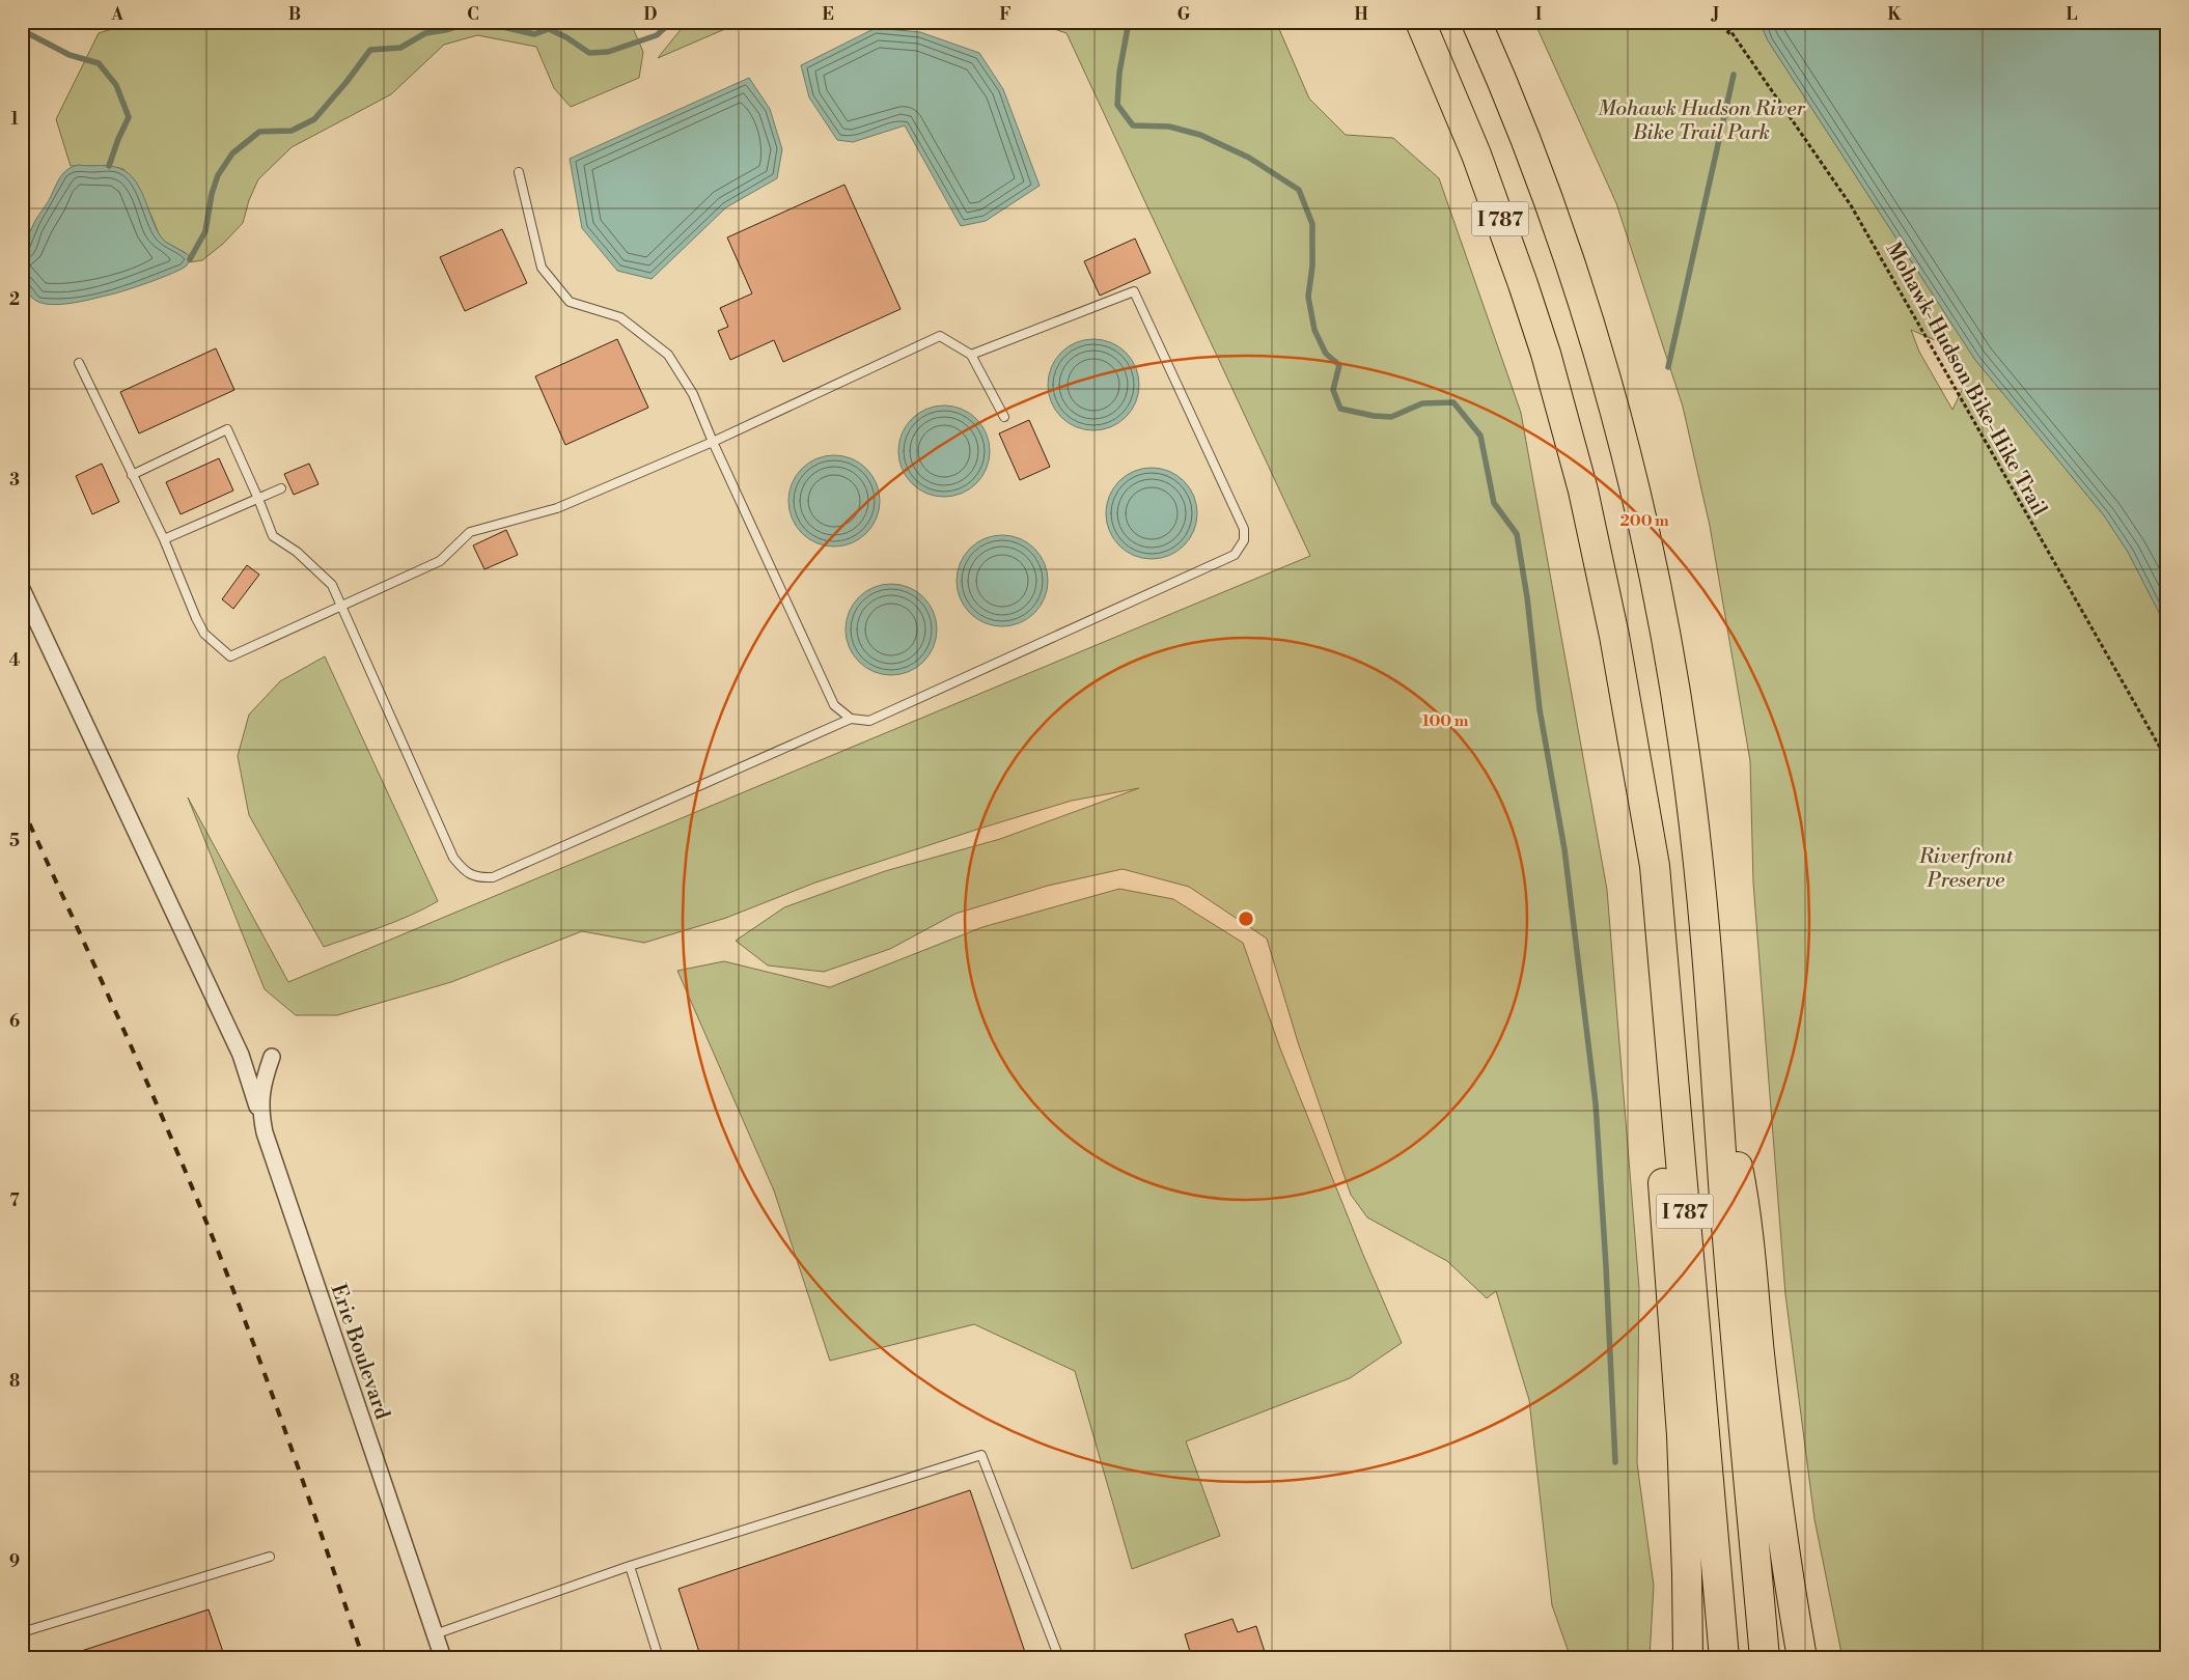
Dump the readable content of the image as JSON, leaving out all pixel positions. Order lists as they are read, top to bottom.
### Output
{
  "streets": {
    "highway": ["I 787"],
    "street": ["Erie Boulevard"],
    "path": ["Mohawk-Hudson Bike-Hike Trail"]
  },
  "parks": ["Mohawk Hudson River Bike Trail Park", "Riverfront Preserve"],
  "grid": {
    "columns": [
      "A",
      "B",
      "C",
      "D",
      "E",
      "F",
      "G",
      "H",
      "I",
      "J",
      "K",
      "L"
    ],
    "rows": [
      "1",
      "2",
      "3",
      "4",
      "5",
      "6",
      "7",
      "8",
      "9"
    ]
  },
  "rings": ["200 m", "100 m"]
}
